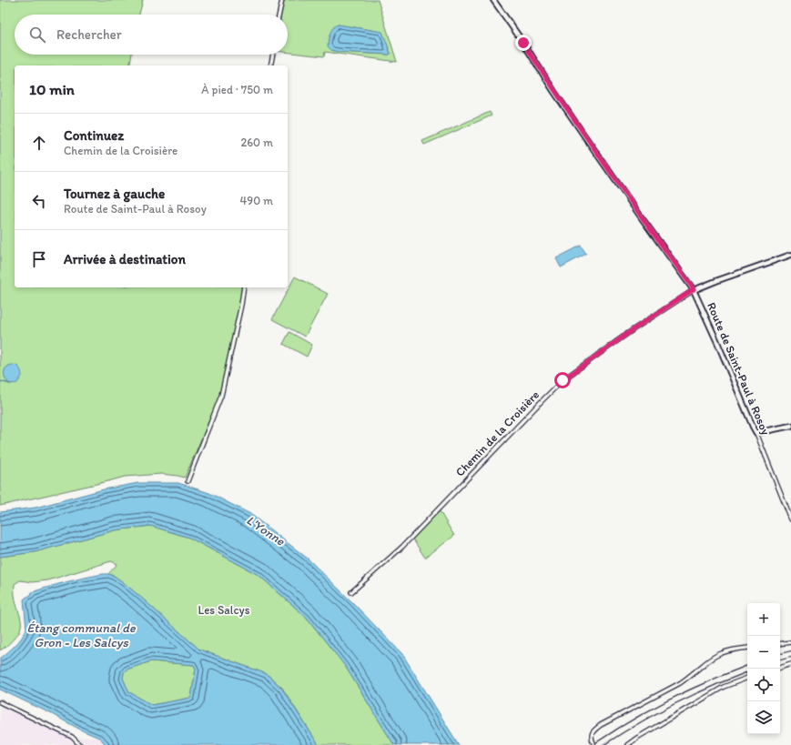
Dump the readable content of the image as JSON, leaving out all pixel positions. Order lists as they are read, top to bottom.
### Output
{
  "streets": {
    "street": ["Route de Saint-Paul à Rosoy", "Chemin de la Croisière"]
  },
  "crossings": [
    ["Route de Saint-Paul à Rosoy", "Chemin de la Croisière"]
  ],
  "water": ["L'Yonne", "Étang communal de Gron - Les Salcys"],
  "parks": ["Les Salcys"],
  "page": {
    "search": "Rechercher",
    "heading": ["10 min", "À pied · 750 m"],
    "list": [
      ["Continuez", "Chemin de la Croisière", "260 m"],
      ["Tournez à gauche", "Route de Saint-Paul à Rosoy", "490 m"],
      "Arrivée à destination"
    ],
    "map_buttons": ["+", "−"]
  }
}
